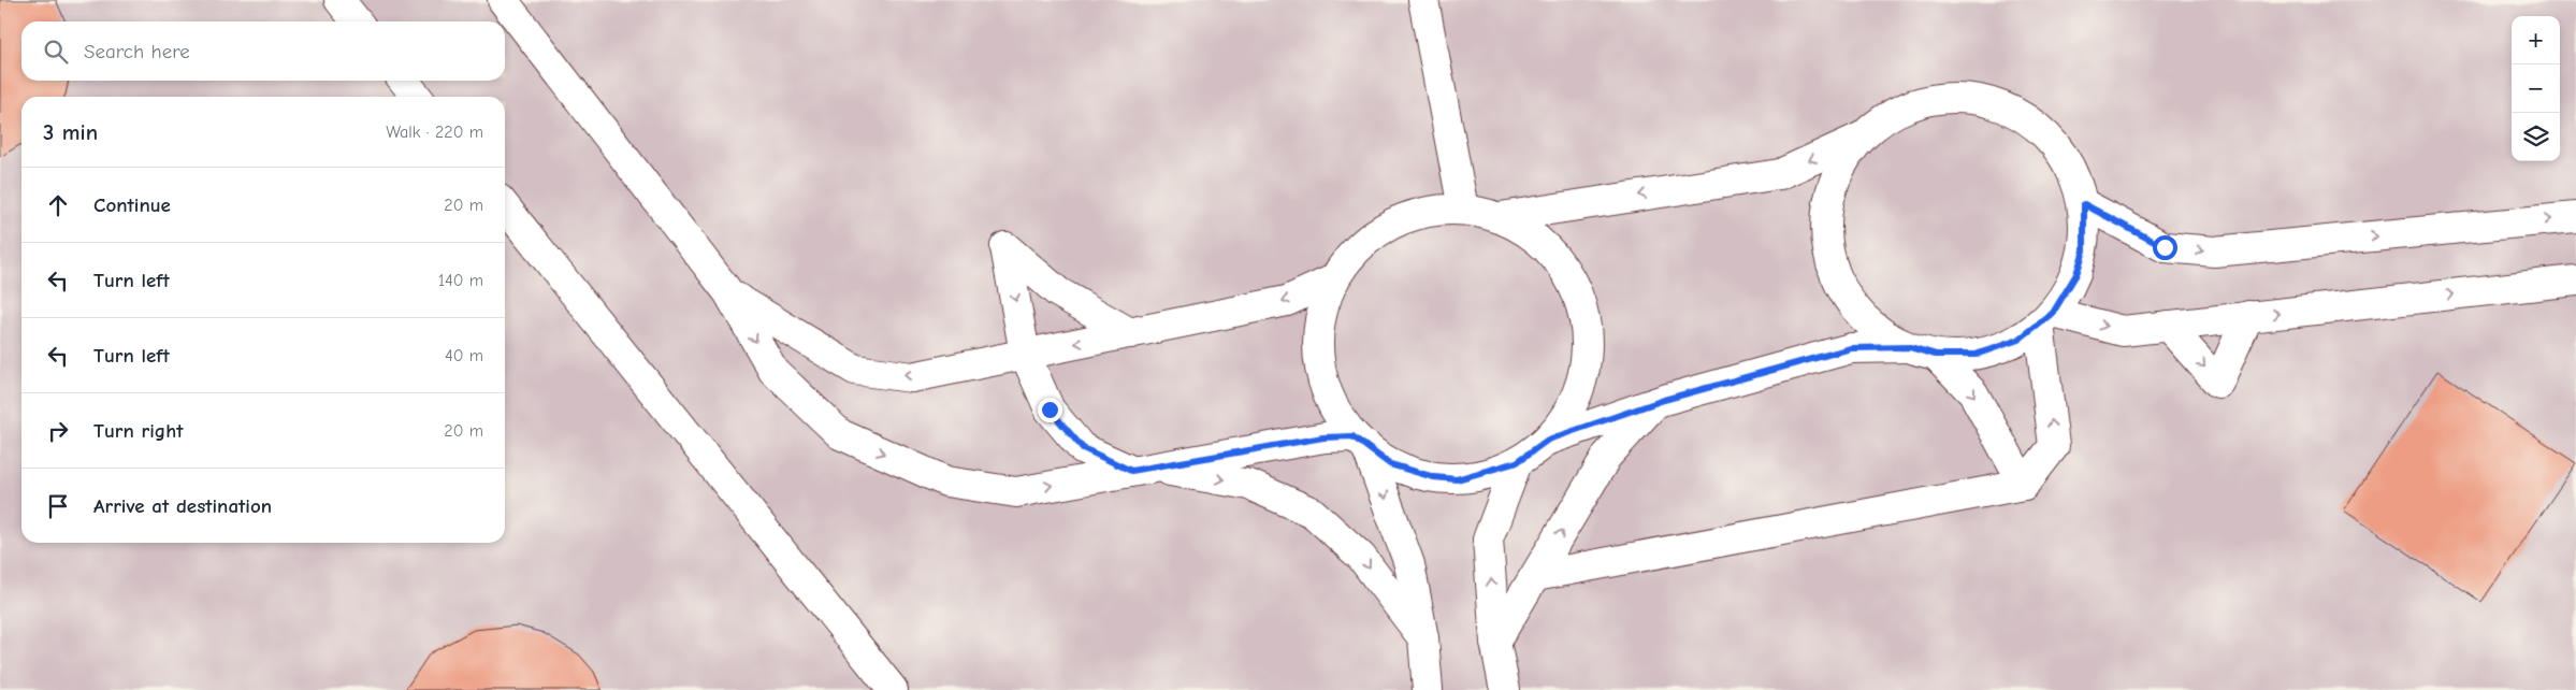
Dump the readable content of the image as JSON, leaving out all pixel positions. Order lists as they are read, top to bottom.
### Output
{
  "page": {
    "map_buttons": ["+", "−"],
    "search": "Search here",
    "heading": ["3 min", "Walk · 220 m"],
    "list": [
      ["Continue", "20 m"],
      ["Turn left", "140 m"],
      ["Turn left", "40 m"],
      ["Turn right", "20 m"],
      "Arrive at destination"
    ]
  }
}
